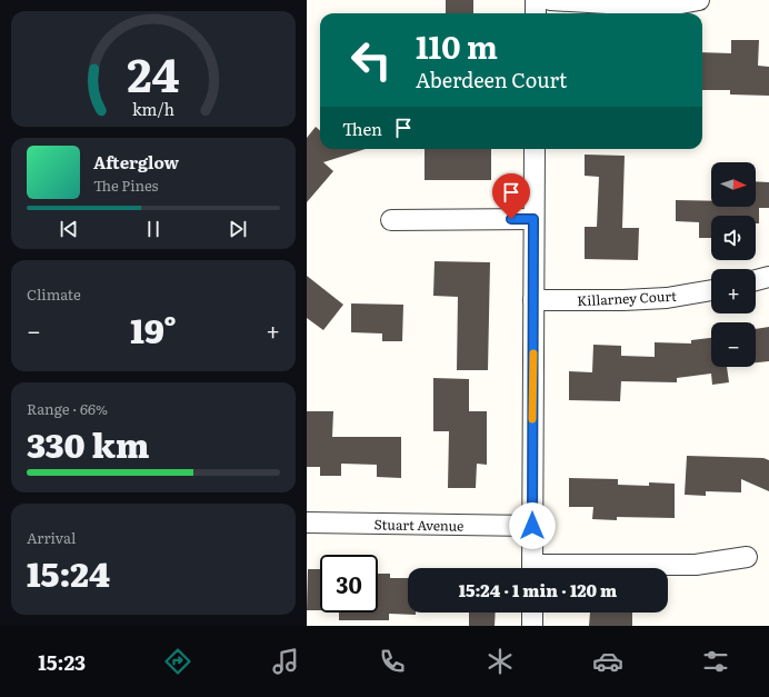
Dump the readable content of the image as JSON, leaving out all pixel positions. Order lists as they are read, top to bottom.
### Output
{
  "streets": {
    "street": ["Killarney Court", "Stuart Avenue"]
  },
  "north": "right",
  "page": {
    "turn": ["110 m", "Aberdeen Court"],
    "then": "Then",
    "song": ["Afterglow", "The Pines"],
    "map_buttons": ["+", "−"],
    "tile": [
      "Climate",
      ["Range · 66%", "330 km"],
      ["Arrival", "15:24"]
    ],
    "heat": ["−", "19°", "+"],
    "limit": "30",
    "trip": "15:24 · 1 min · 120 m",
    "tabs": "15:23",
    "gauge": ["24", "km/h"]
  }
}
